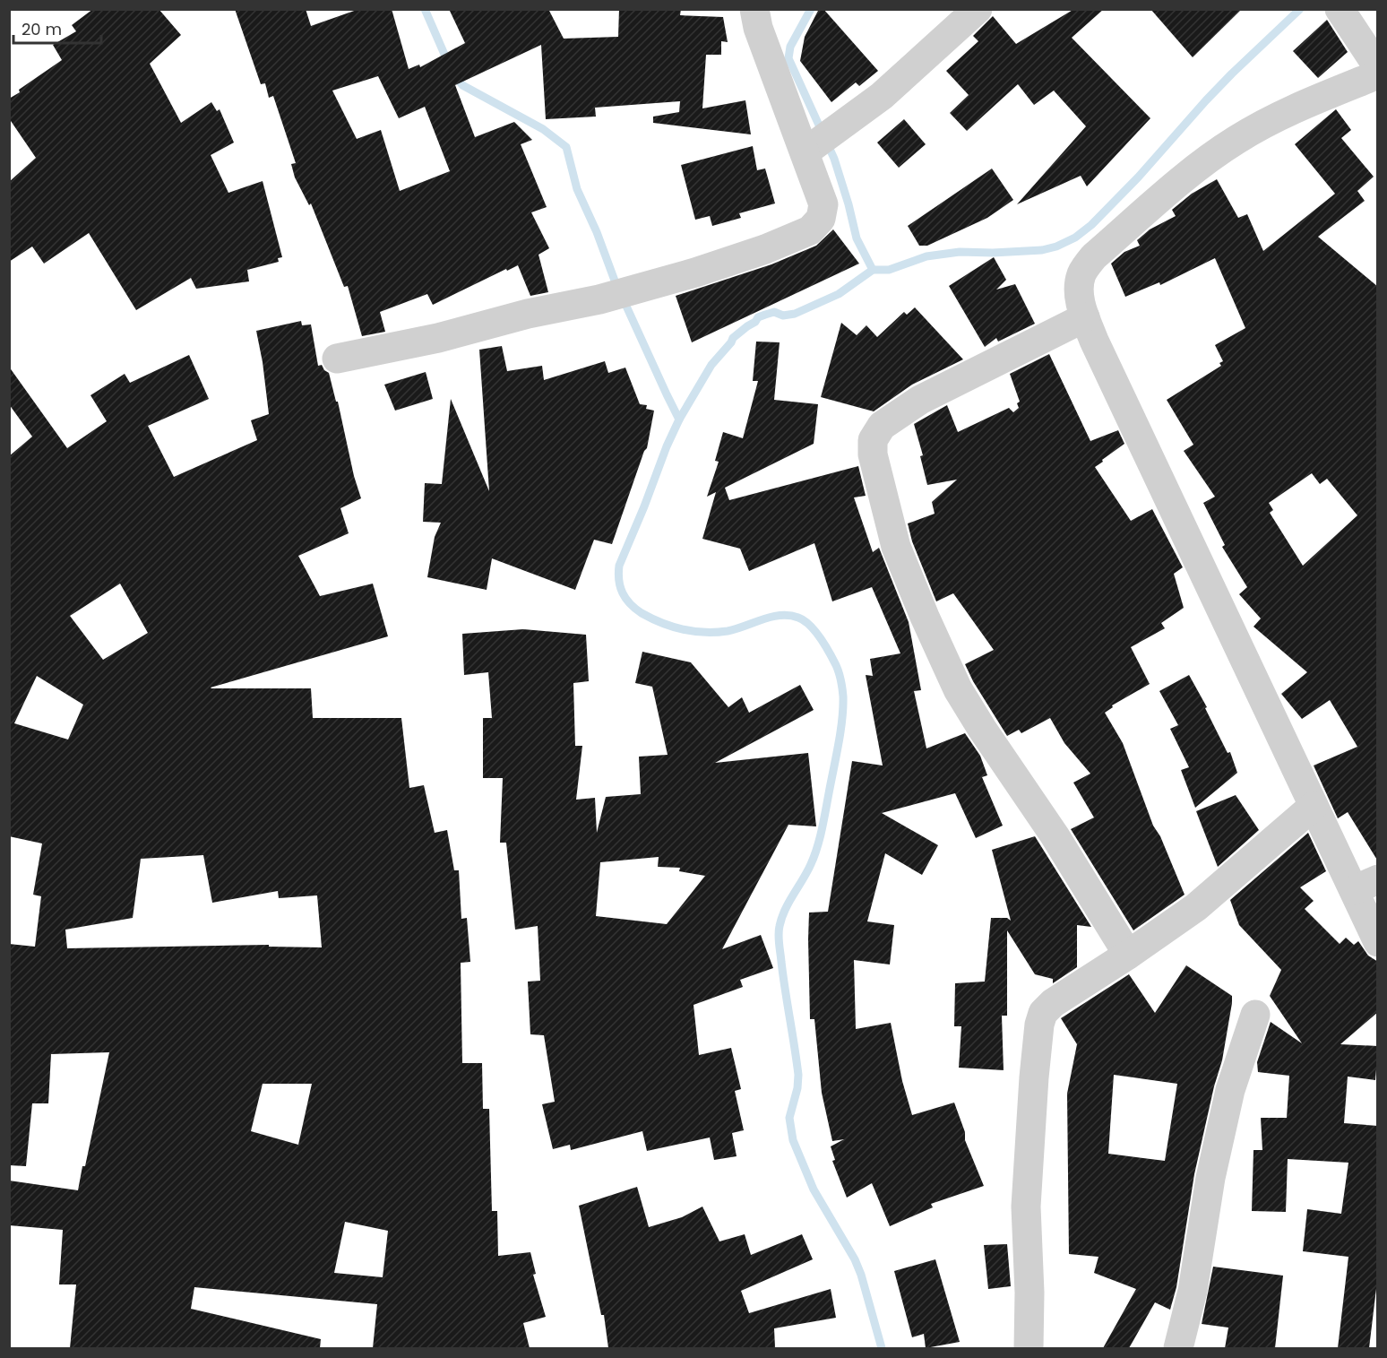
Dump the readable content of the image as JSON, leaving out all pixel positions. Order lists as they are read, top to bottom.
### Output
{
  "scale_bar": "20 m"
}
